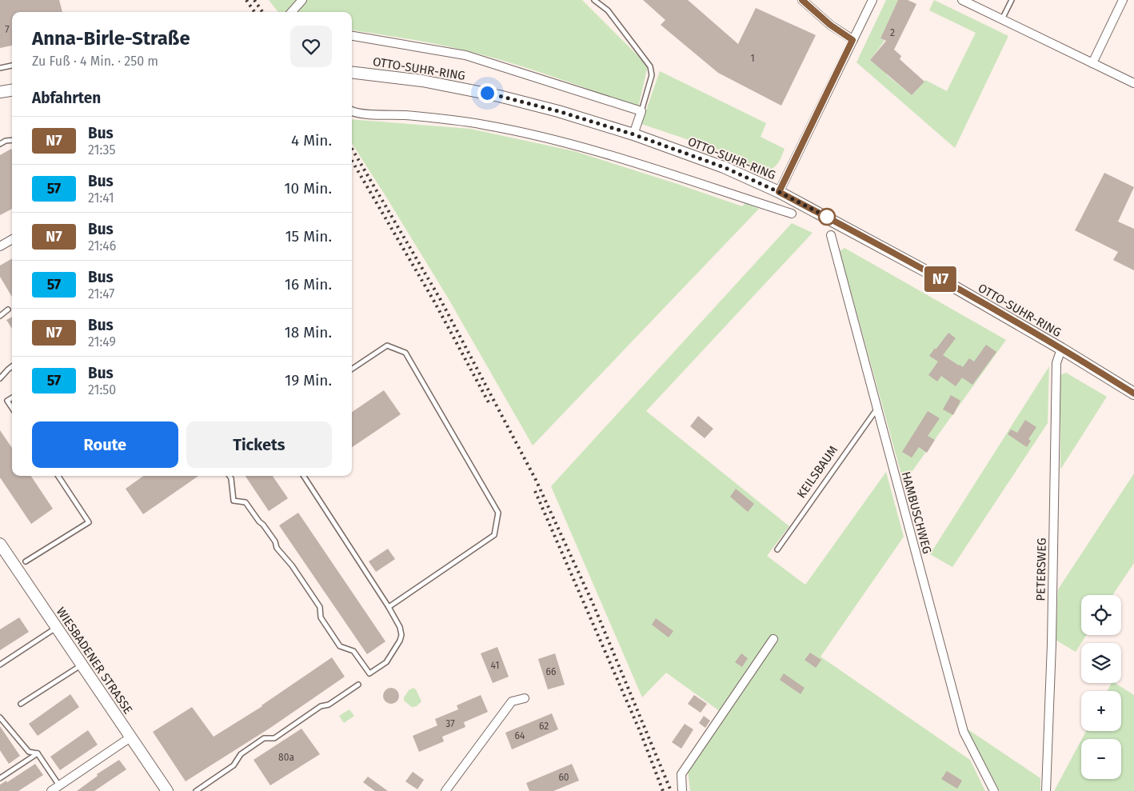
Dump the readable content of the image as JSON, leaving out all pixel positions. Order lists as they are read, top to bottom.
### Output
{
  "streets": {
    "street": [
      "OTTO-SUHR-RING",
      "HAMBUSCHWEG",
      "PETERSWEG",
      "WIESBADENER STRASSE"
    ],
    "lane": ["KEILSBAUM"]
  },
  "crossings": [
    ["OTTO-SUHR-RING", "PETERSWEG"],
    ["KEILSBAUM", "HAMBUSCHWEG"]
  ],
  "lines": ["bus line N7"],
  "house_numbers": [
    "7",
    "2",
    "1",
    "41",
    "66",
    "37",
    "62",
    "64",
    "80a",
    "60"
  ],
  "page": {
    "on_map": "N7",
    "heading": [
      ["Anna-Birle-Straße", "Zu Fuß · 4 Min. · 250 m"],
      "Abfahrten"
    ],
    "list": [
      {
        "mark": "N7",
        "name": "Bus",
        "note": "21:35",
        "value": "4 Min."
      },
      {
        "mark": "57",
        "name": "Bus",
        "note": "21:41",
        "value": "10 Min."
      },
      {
        "mark": "N7",
        "name": "Bus",
        "note": "21:46",
        "value": "15 Min."
      },
      {
        "mark": "57",
        "name": "Bus",
        "note": "21:47",
        "value": "16 Min."
      },
      {
        "mark": "N7",
        "name": "Bus",
        "note": "21:49",
        "value": "18 Min."
      },
      {
        "mark": "57",
        "name": "Bus",
        "note": "21:50",
        "value": "19 Min."
      }
    ],
    "buttons": ["Route", "Tickets"],
    "map_buttons": ["+", "−"]
  }
}
